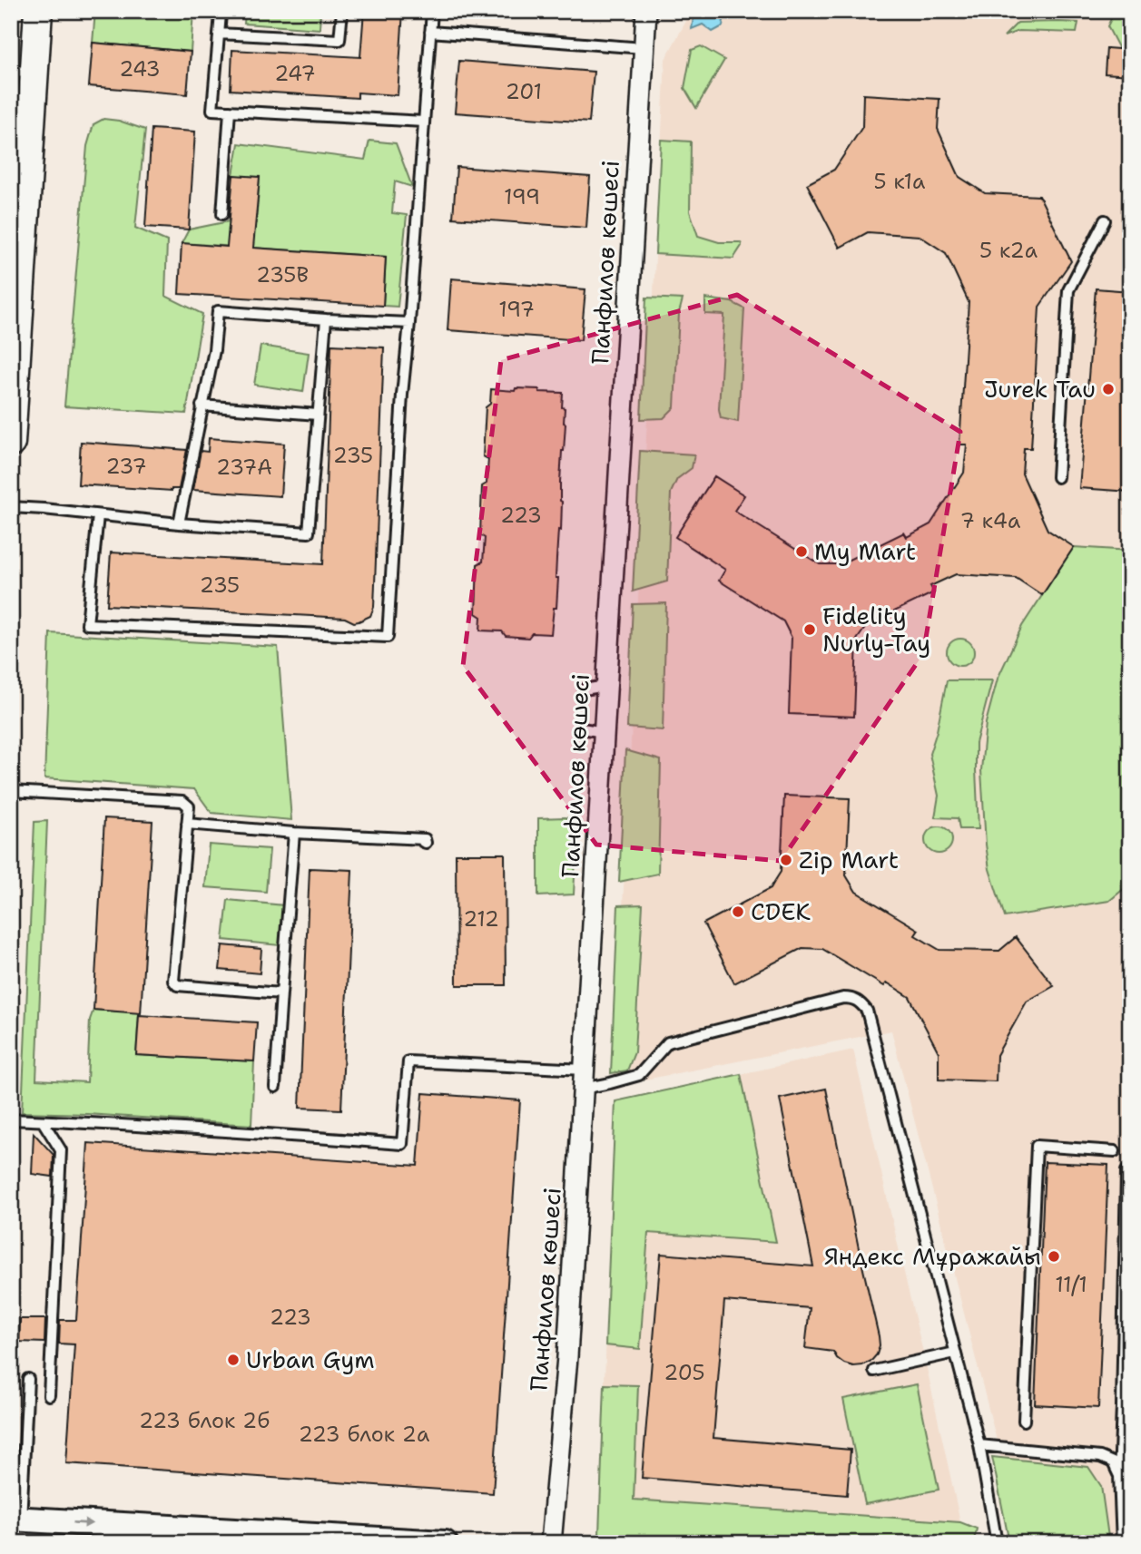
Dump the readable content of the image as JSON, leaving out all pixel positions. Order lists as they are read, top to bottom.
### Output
{
  "streets": {
    "street": ["Панфилов көшесі"]
  },
  "places": [
    "Jurek Tau",
    "My Mart",
    "Fidelity Nurly-Tay",
    "Zip Mart",
    "CDEK",
    "Яндекс Мұражайы",
    "Urban Gym"
  ],
  "house_numbers": [
    "243",
    "247",
    "201",
    "5 к1а",
    "199",
    "5 к2а",
    "235В",
    "197",
    "235",
    "237",
    "237А",
    "223",
    "7 к4а",
    "235",
    "212",
    "11/1",
    "223",
    "205",
    "223 блок 2б",
    "223 блок 2а"
  ]
}
